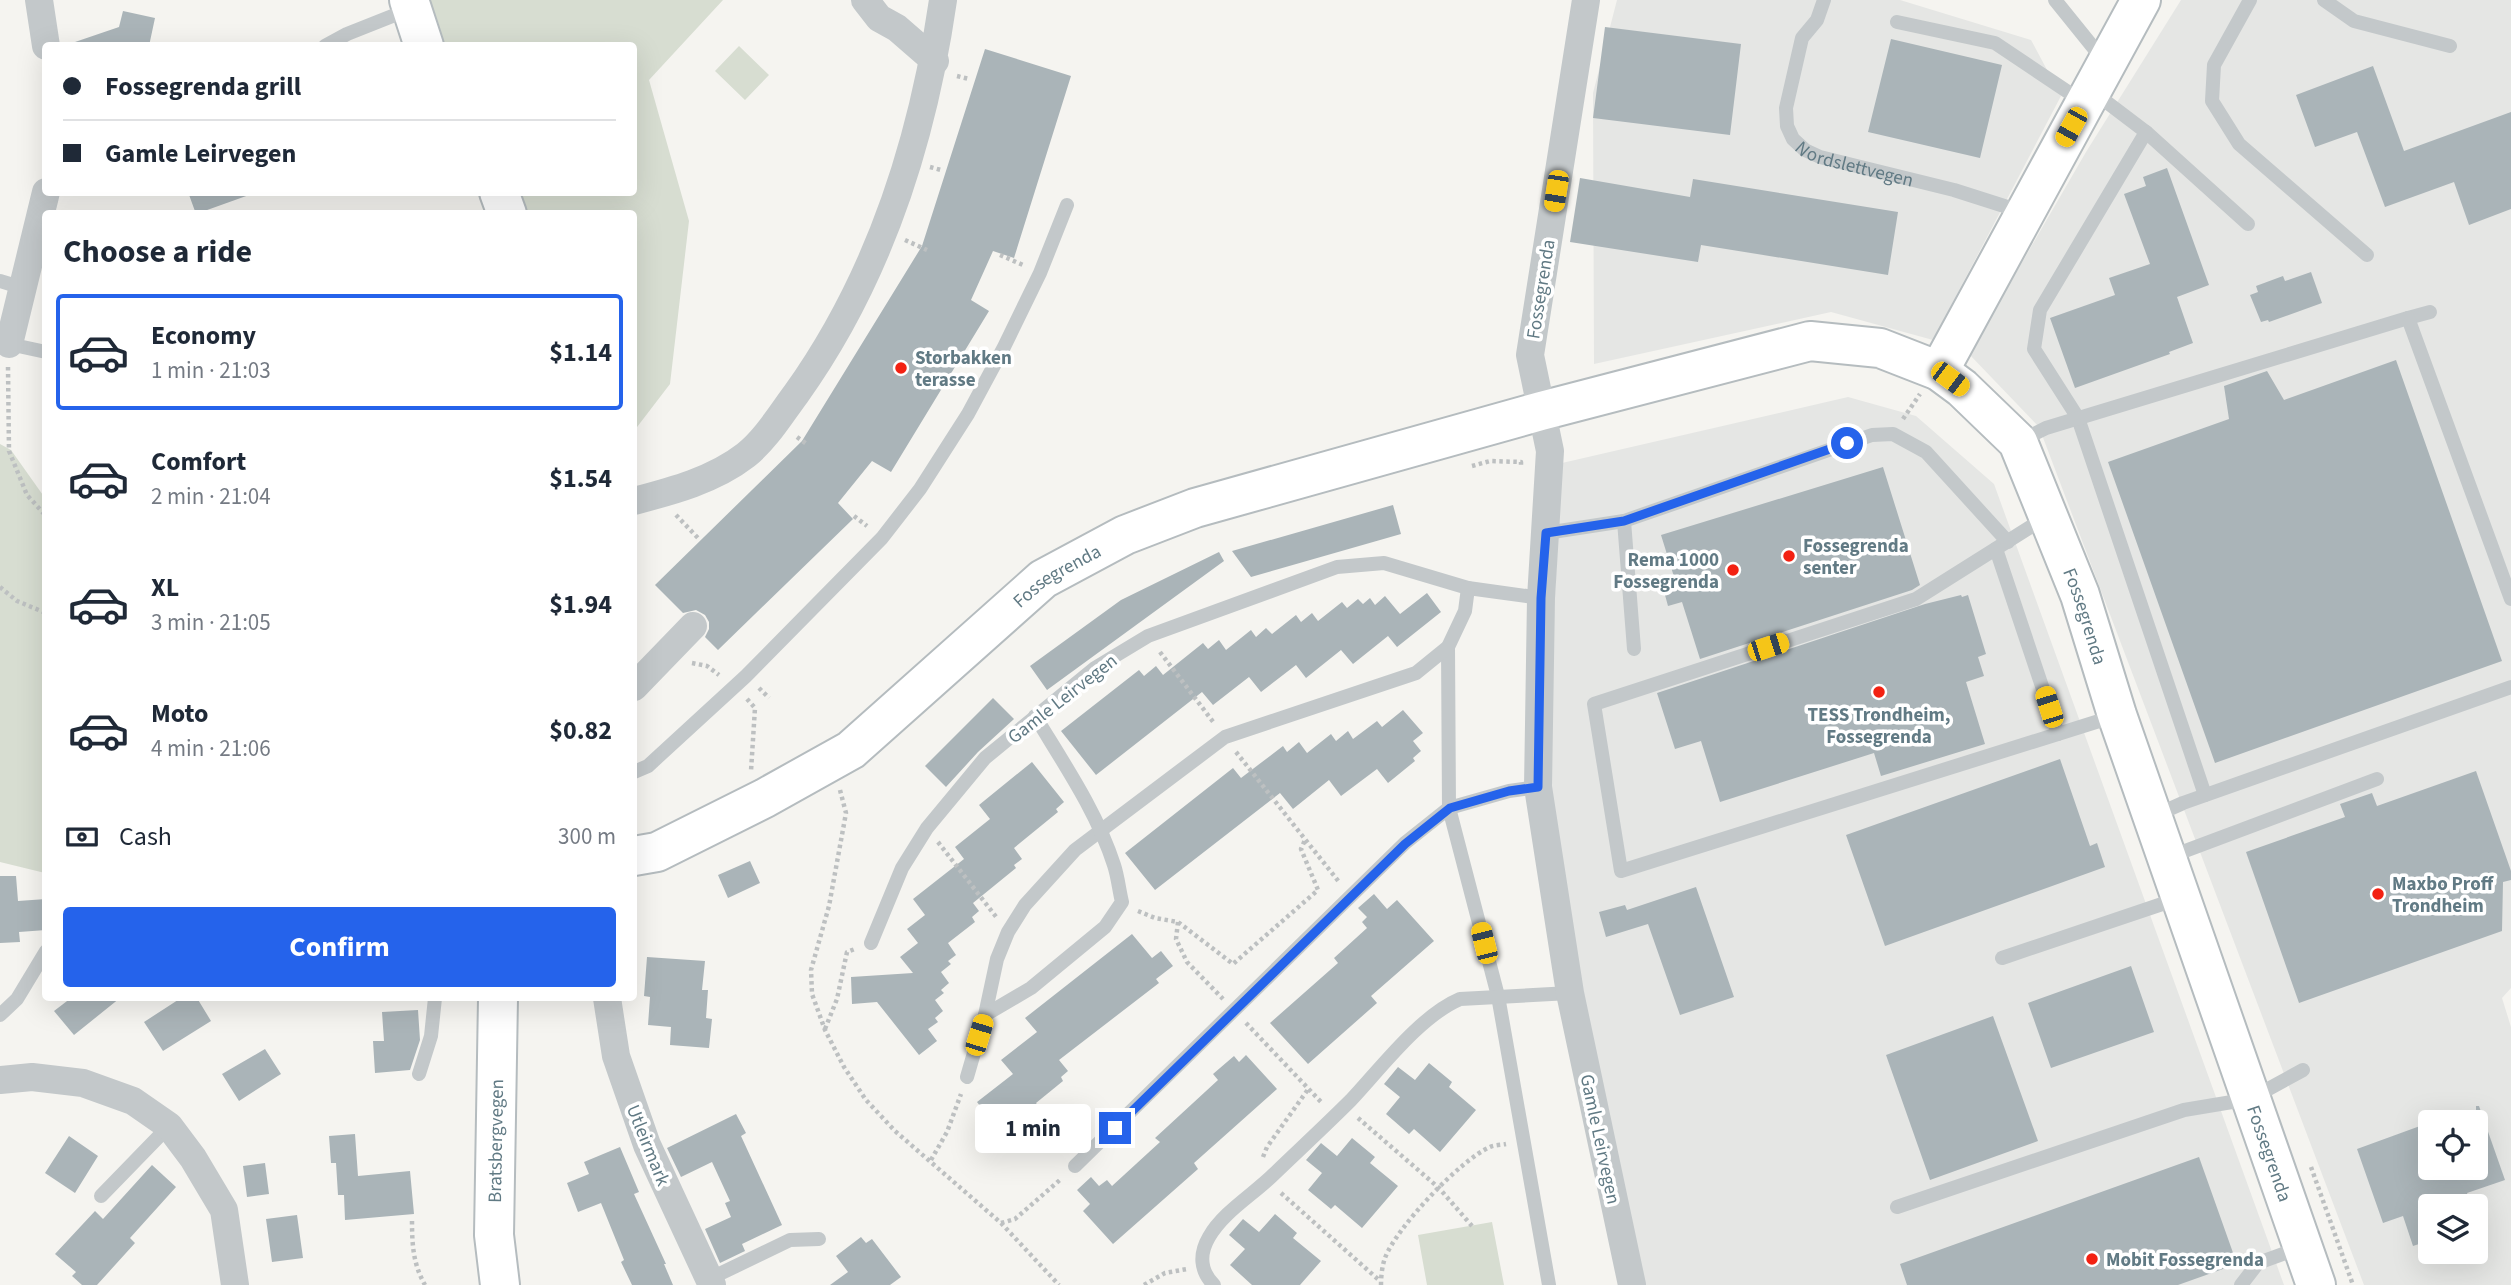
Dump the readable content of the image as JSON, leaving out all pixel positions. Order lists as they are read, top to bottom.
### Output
{
  "streets": {
    "street": [
      "Fossegrenda",
      "Gamle Leirvegen",
      "Bratsbergvegen",
      "Utleirmark"
    ],
    "lane": ["Nordslettvegen"]
  },
  "crossings": [
    ["Fossegrenda", "Gamle Leirvegen"]
  ],
  "places": [
    "Storbakken terasse",
    "Fossegrenda senter",
    "Rema 1000 Fossegrenda",
    "TESS Trondheim, Fossegrenda",
    "Maxbo Proff Trondheim",
    "Mobit Fossegrenda"
  ],
  "page": {
    "banner": ["Fossegrenda grill", "Gamle Leirvegen"],
    "heading": "Choose a ride",
    "list": [
      {
        "name": "Economy",
        "note": "1 min · 21:03",
        "value": "$1.14"
      },
      {
        "name": "Comfort",
        "note": "2 min · 21:04",
        "value": "$1.54"
      },
      {
        "name": "XL",
        "note": "3 min · 21:05",
        "value": "$1.94"
      },
      {
        "name": "Moto",
        "note": "4 min · 21:06",
        "value": "$0.82"
      }
    ],
    "pay": ["Cash", "300 m"],
    "buttons": "Confirm",
    "bubble": "1 min"
  }
}
